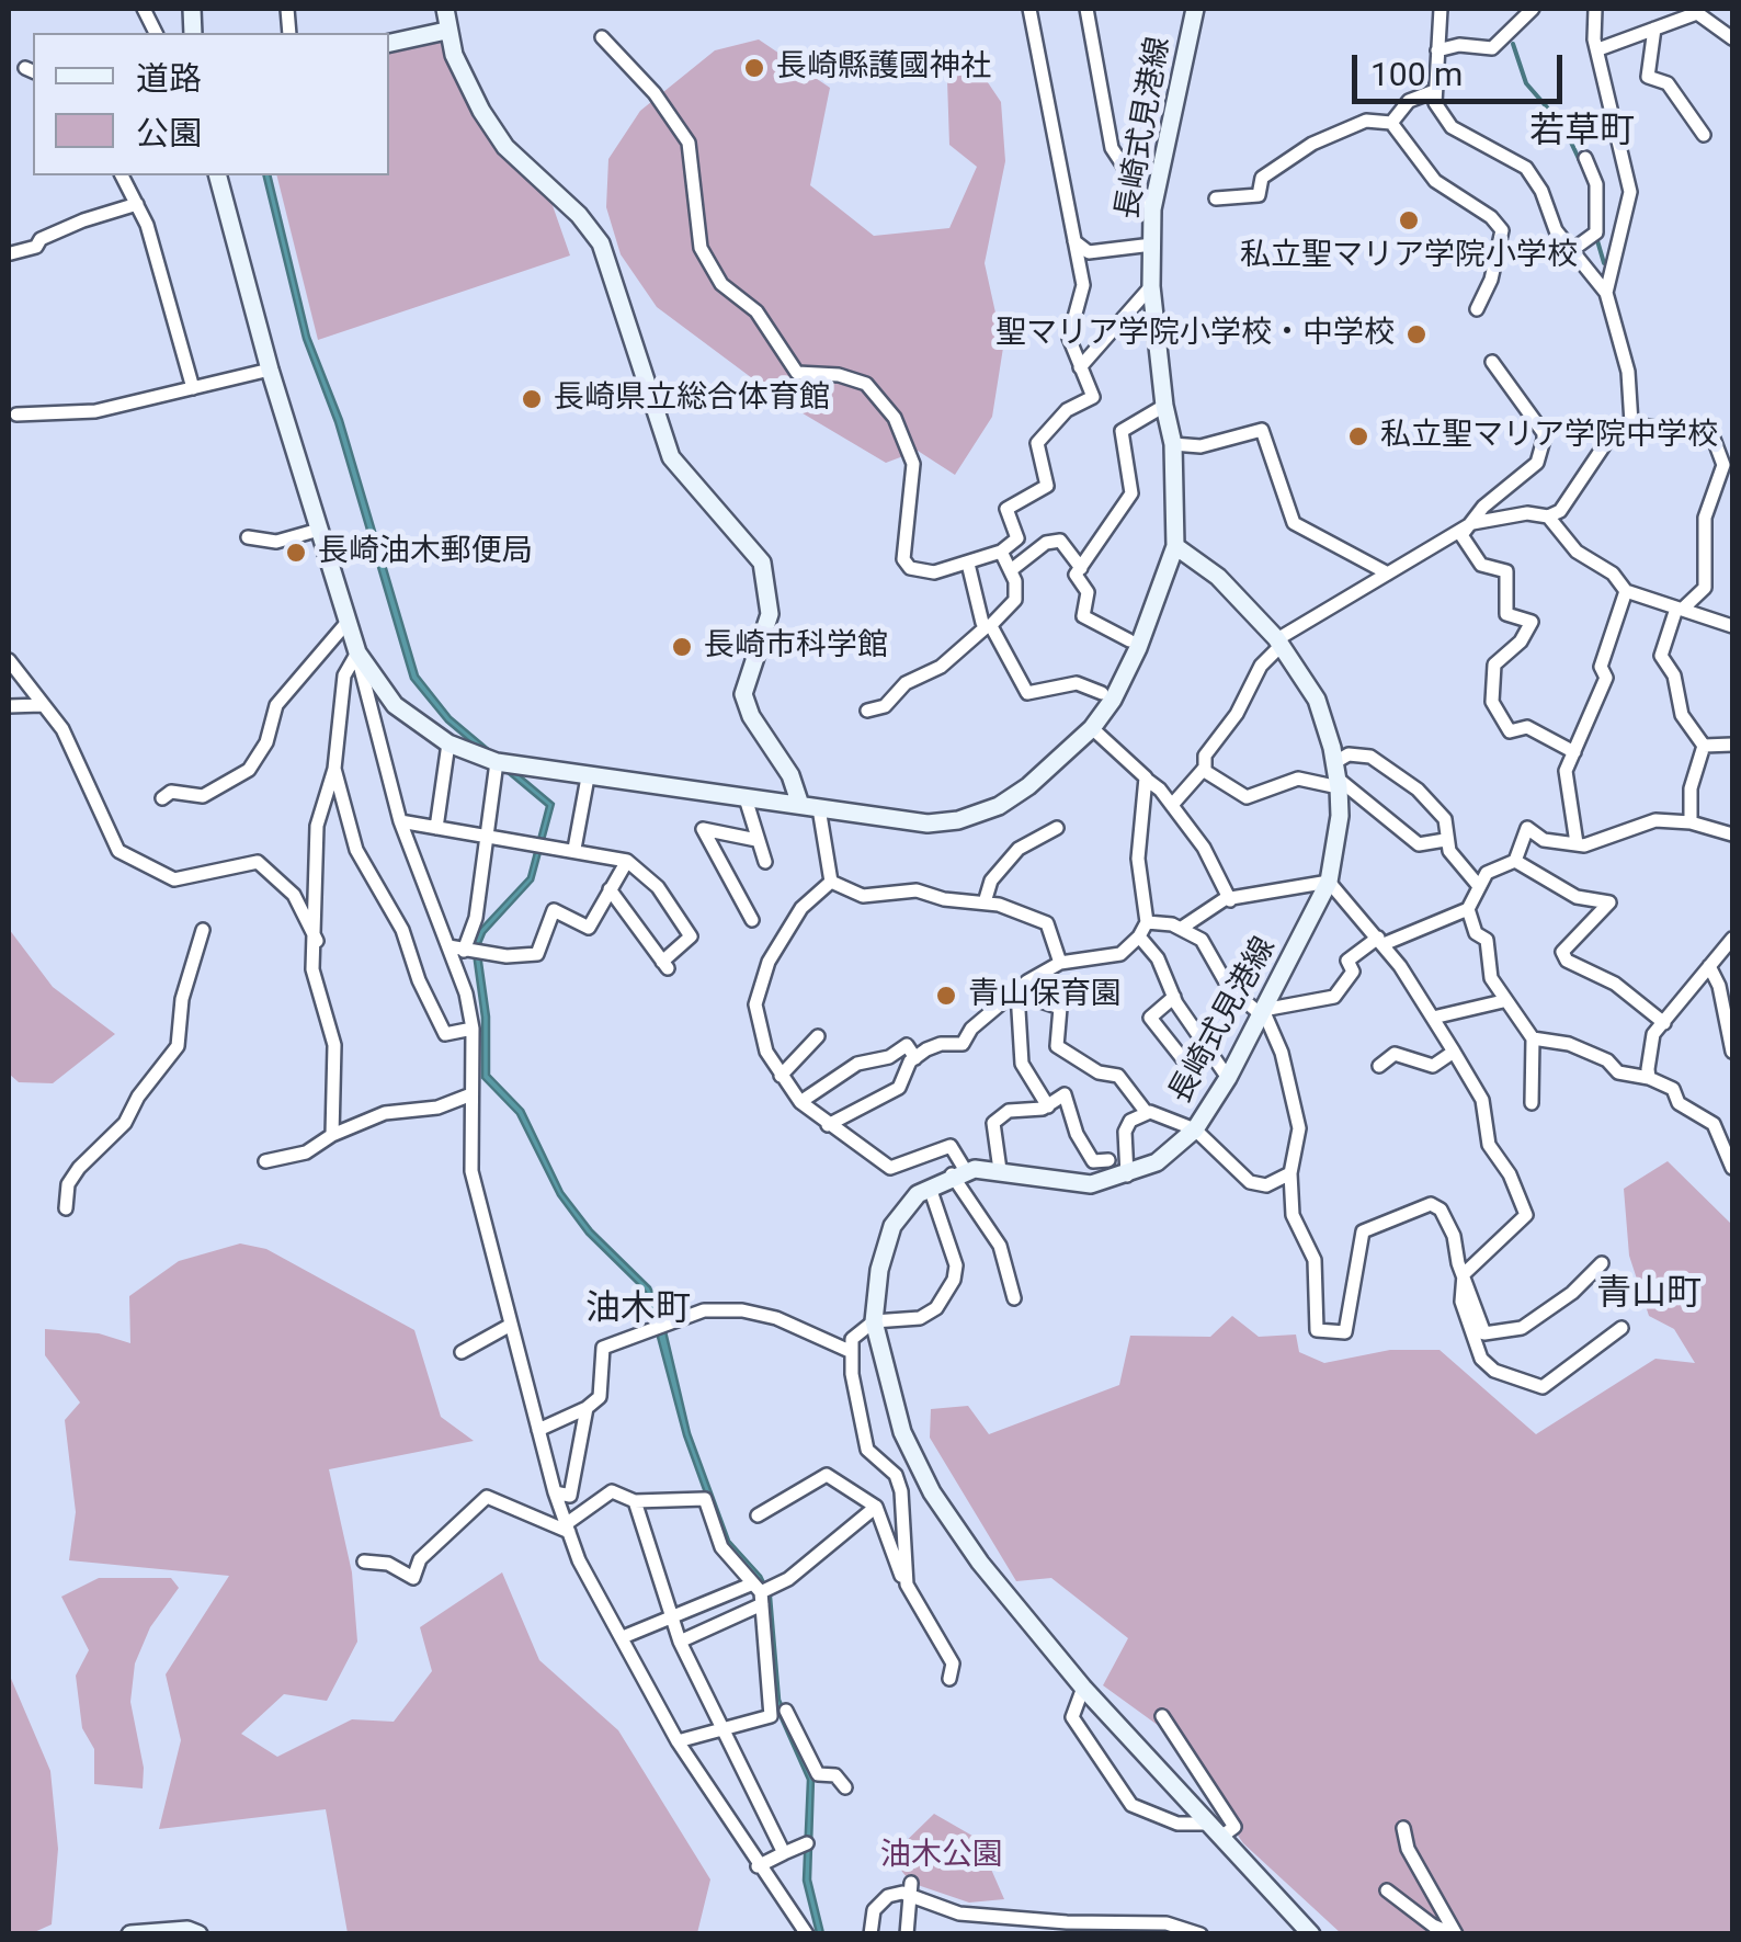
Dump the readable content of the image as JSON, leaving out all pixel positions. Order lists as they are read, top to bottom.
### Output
{
  "streets": {
    "street": ["長崎式見港線"]
  },
  "districts": ["若草町", "青山町", "油木町"],
  "parks": ["油木公園"],
  "places": [
    "長崎縣護國神社",
    "私立聖マリア学院小学校",
    "聖マリア学院小学校・中学校",
    "長崎県立総合体育館",
    "私立聖マリア学院中学校",
    "長崎油木郵便局",
    "長崎市科学館",
    "青山保育園"
  ],
  "legend": ["道路", "公園"],
  "scale_bar": "100 m"
}
